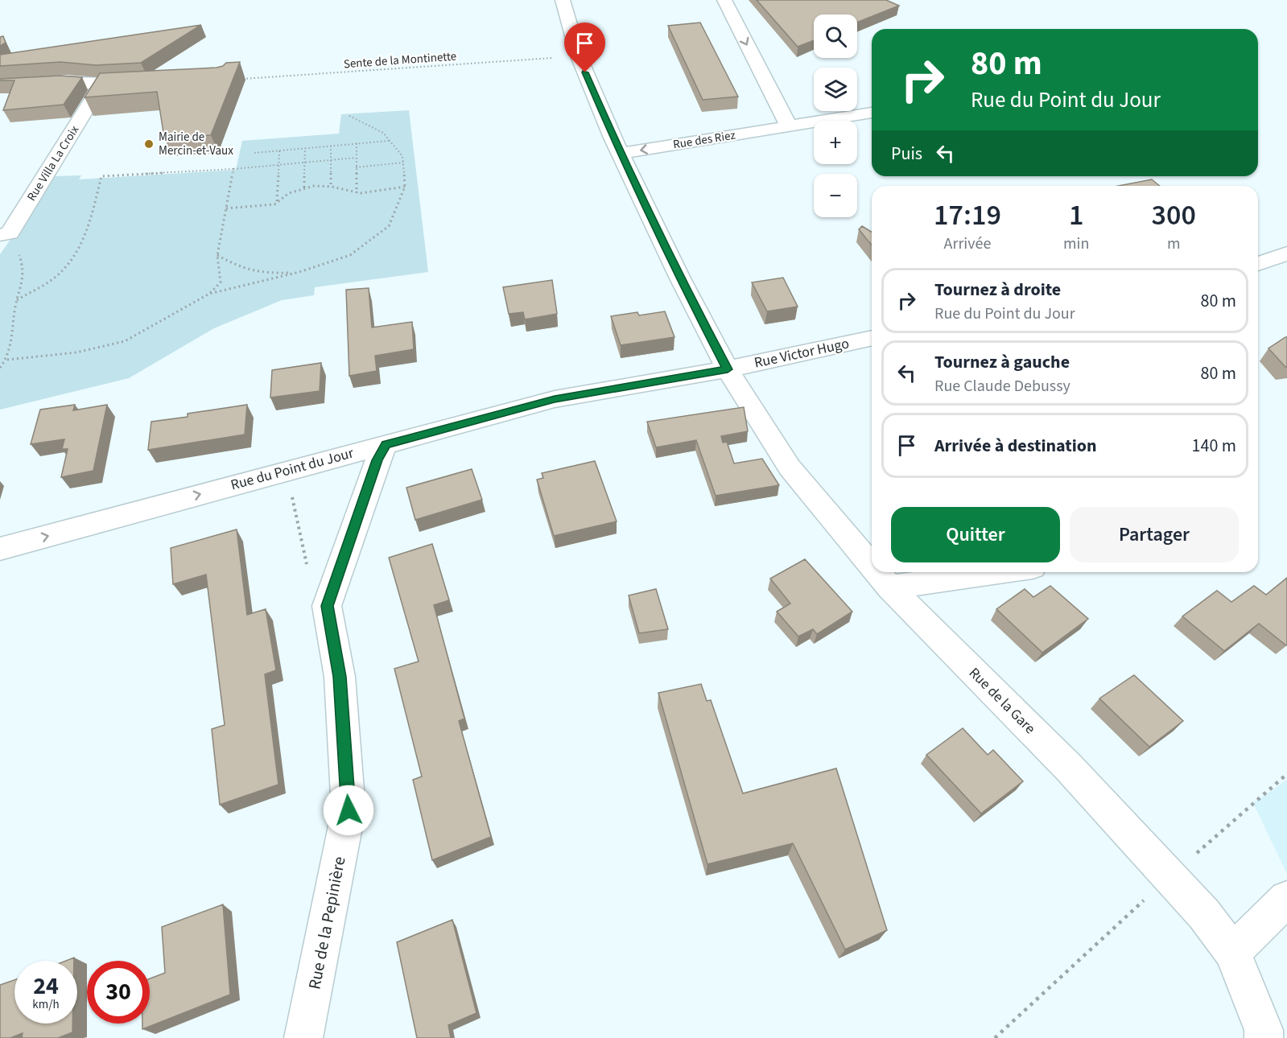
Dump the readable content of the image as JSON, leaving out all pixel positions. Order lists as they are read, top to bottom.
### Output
{
  "streets": {
    "street": [
      "Rue des Riez",
      "Rue Villa La Croix",
      "Rue Victor Hugo",
      "Rue du Point du Jour",
      "Rue de la Gare",
      "Rue de la Pepinière"
    ],
    "path": ["Sente de la Montinette"]
  },
  "crossings": [
    ["Sente de la Montinette", "Rue de la Gare"],
    ["Rue des Riez", "Rue de la Gare"],
    ["Rue Victor Hugo", "Rue du Point du Jour"],
    ["Rue Victor Hugo", "Rue de la Gare"],
    ["Rue du Point du Jour", "Rue de la Gare"],
    ["Rue du Point du Jour", "Rue de la Pepinière"]
  ],
  "one_way": ["Rue des Riez", "Rue du Point du Jour"],
  "places": ["Mairie de Mercin-et-Vaux"],
  "page": {
    "map_buttons": ["+", "−"],
    "turn": ["80 m", "Rue du Point du Jour"],
    "then": "Puis",
    "eta": [
      "17:19",
      "Arrivée",
      "1",
      "min",
      "300",
      "m"
    ],
    "list": [
      {
        "name": "Tournez à droite",
        "note": "Rue du Point du Jour",
        "value": "80 m"
      },
      {
        "name": "Tournez à gauche",
        "note": "Rue Claude Debussy",
        "value": "80 m"
      },
      {
        "name": "Arrivée à destination",
        "value": "140 m"
      }
    ],
    "buttons": ["Quitter", "Partager"],
    "speed": "24 km/h",
    "limit": "30"
  }
}
